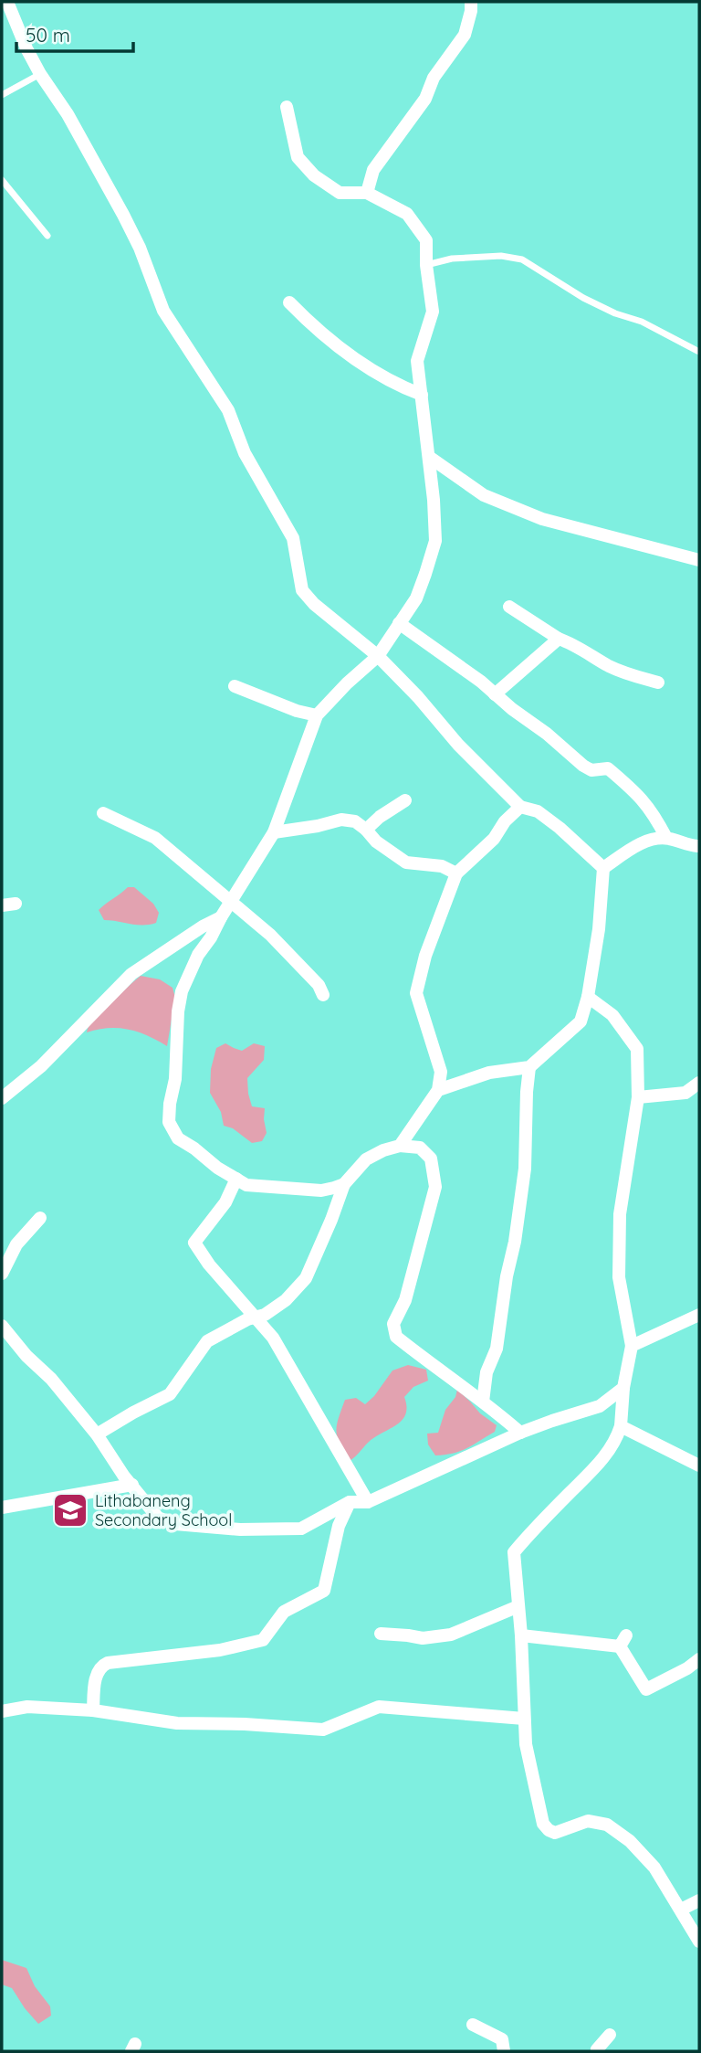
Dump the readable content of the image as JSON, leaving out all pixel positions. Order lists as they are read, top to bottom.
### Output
{
  "places": {
    "school or university": ["Lithabaneng Secondary School"]
  },
  "scale_bar": "50 m"
}
